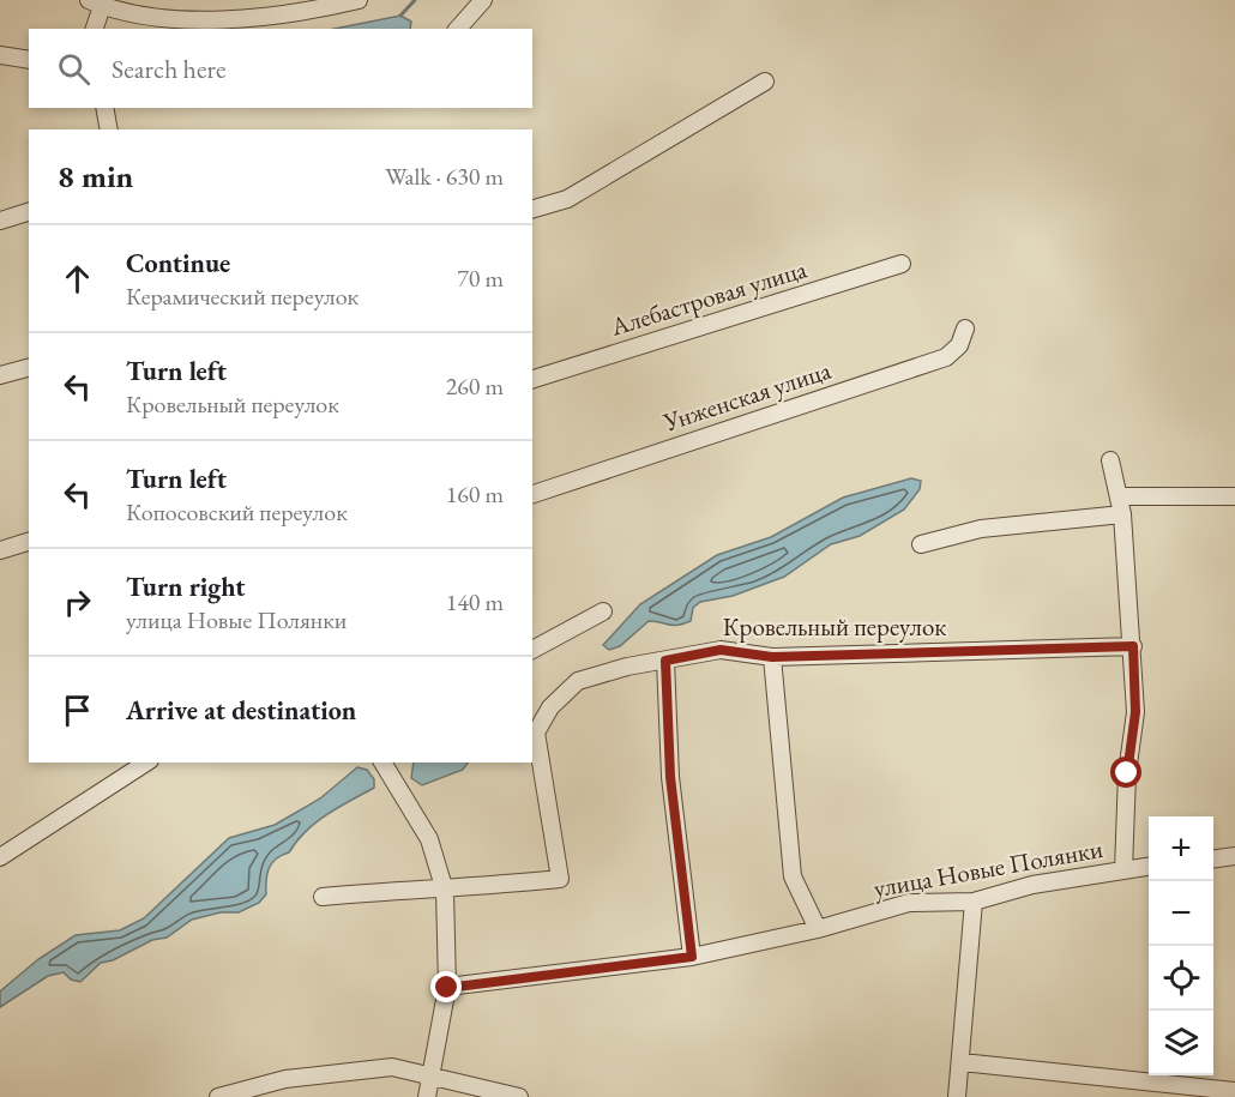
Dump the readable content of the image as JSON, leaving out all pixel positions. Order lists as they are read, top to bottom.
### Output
{
  "streets": {
    "street": [
      "Алебастровая улица",
      "Унженская улица",
      "Кровельный переулок",
      "улица Новые Полянки"
    ]
  },
  "page": {
    "search": "Search here",
    "heading": ["8 min", "Walk · 630 m"],
    "list": [
      ["Continue", "Керамический переулок", "70 m"],
      ["Turn left", "Кровельный переулок", "260 m"],
      ["Turn left", "Копосовский переулок", "160 m"],
      ["Turn right", "улица Новые Полянки", "140 m"],
      "Arrive at destination"
    ],
    "map_buttons": ["+", "−"]
  }
}
